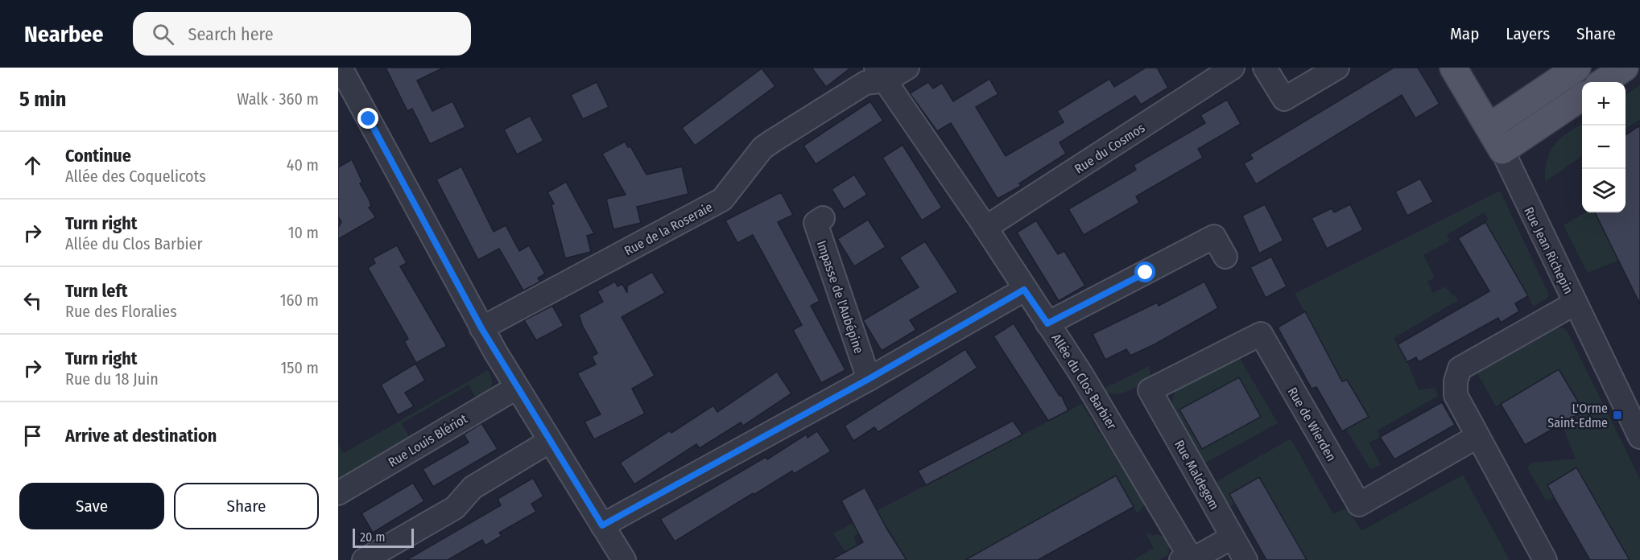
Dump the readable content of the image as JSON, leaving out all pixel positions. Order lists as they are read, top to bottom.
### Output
{
  "streets": {
    "main road": ["Rue Jean Richepin"],
    "street": [
      "Rue du Cosmos",
      "Rue de la Roseraie",
      "Impasse de l'Aubépine",
      "Allée du Clos Barbier",
      "Rue de Wierden",
      "Rue Louis Blériot",
      "Rue Maldegem"
    ]
  },
  "crossings": [
    ["Rue du Cosmos", "Allée du Clos Barbier"],
    ["Rue de la Roseraie", "Allée du Clos Barbier"],
    ["Rue de Wierden", "Rue Maldegem"]
  ],
  "places": {
    "transit": ["L'Orme Saint-Edme"]
  },
  "scale_bar": "20 m",
  "page": {
    "header": "Nearbee",
    "search": "Search here",
    "nav": ["Map", "Layers", "Share"],
    "heading": ["5 min", "Walk · 360 m"],
    "map_buttons": ["+", "−"],
    "list": [
      ["Continue", "Allée des Coquelicots", "40 m"],
      ["Turn right", "Allée du Clos Barbier", "10 m"],
      ["Turn left", "Rue des Floralies", "160 m"],
      ["Turn right", "Rue du 18 Juin", "150 m"],
      "Arrive at destination"
    ],
    "buttons": ["Save", "Share"],
    "scale": "20 m"
  }
}
